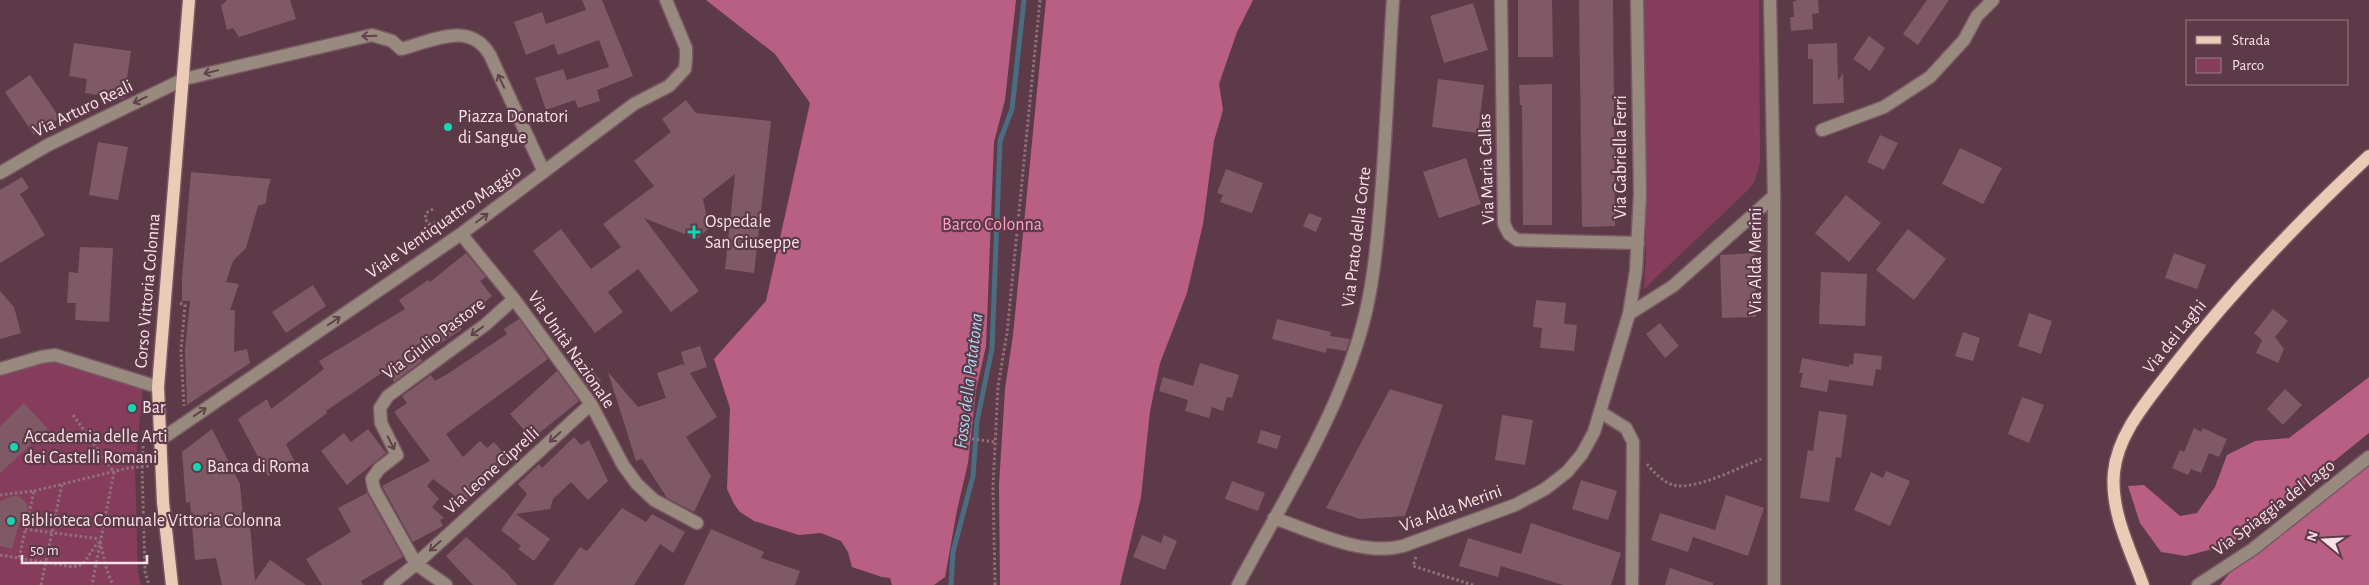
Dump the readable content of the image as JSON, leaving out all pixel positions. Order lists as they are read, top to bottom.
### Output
{
  "streets": {
    "main road": ["Corso Vittoria Colonna", "Via dei Laghi"],
    "street": [
      "Via Arturo Reali",
      "Via Gabriella Ferri",
      "Via Maria Callas",
      "Viale Ventiquattro Maggio",
      "Via Prato della Corte",
      "Via Alda Merini",
      "Via Giulio Pastore",
      "Via Unità Nazionale",
      "Via Leone Ciprelli",
      "Via Spiaggia del Lago"
    ]
  },
  "crossings": [
    ["Via Arturo Reali", "Viale Ventiquattro Maggio"],
    ["Via Arturo Reali", "Corso Vittoria Colonna"],
    ["Via Gabriella Ferri", "Via Maria Callas"],
    ["Via Gabriella Ferri", "Via Alda Merini"],
    ["Viale Ventiquattro Maggio", "Corso Vittoria Colonna"],
    ["Viale Ventiquattro Maggio", "Via Unità Nazionale"],
    ["Via Prato della Corte", "Via Alda Merini"],
    ["Via Giulio Pastore", "Via Unità Nazionale"],
    ["Via Giulio Pastore", "Via Leone Ciprelli"],
    ["Via Unità Nazionale", "Via Leone Ciprelli"]
  ],
  "one_way": ["Via Arturo Reali", "Viale Ventiquattro Maggio", "Via Leone Ciprelli"],
  "water": ["Fosso della Patatona"],
  "parks": ["Barco Colonna"],
  "places": {
    "other": [
      "Piazza Donatori di Sangue",
      "Bar",
      "Accademia delle Arti dei Castelli Romani",
      "Banca di Roma",
      "Biblioteca Comunale Vittoria Colonna"
    ],
    "health": ["Ospedale San Giuseppe"]
  },
  "legend": ["Strada", "Parco"],
  "scale_bar": "50 m",
  "north": "left"
}
